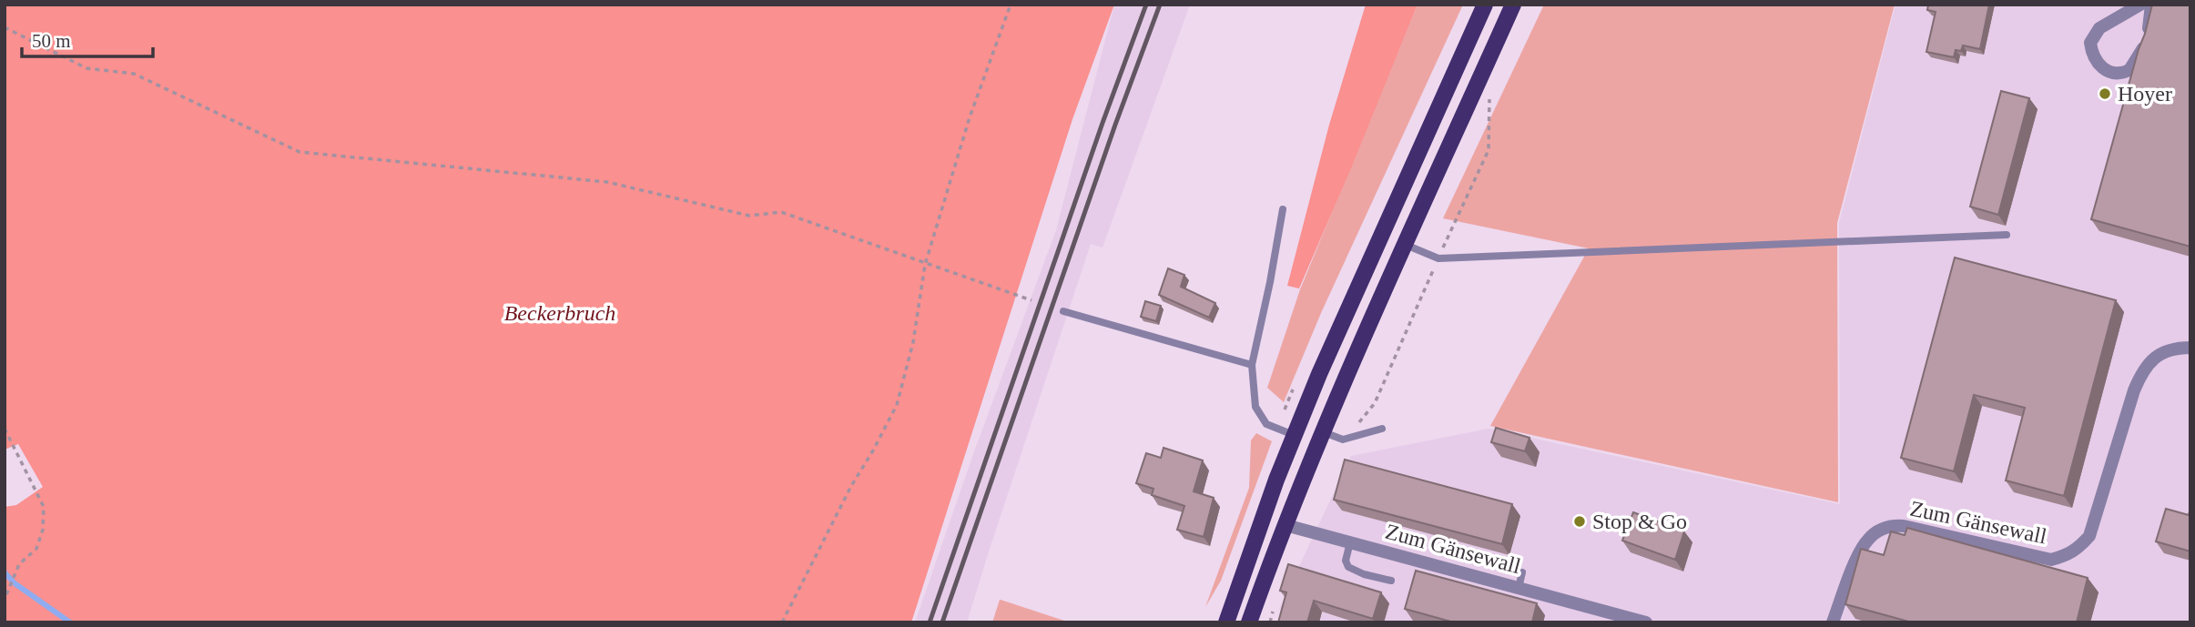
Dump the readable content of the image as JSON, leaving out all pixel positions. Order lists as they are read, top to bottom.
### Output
{
  "streets": {
    "street": ["Zum Gänsewall"]
  },
  "parks": ["Beckerbruch"],
  "places": ["Hoyer", "Stop & Go"],
  "scale_bar": "50 m"
}
